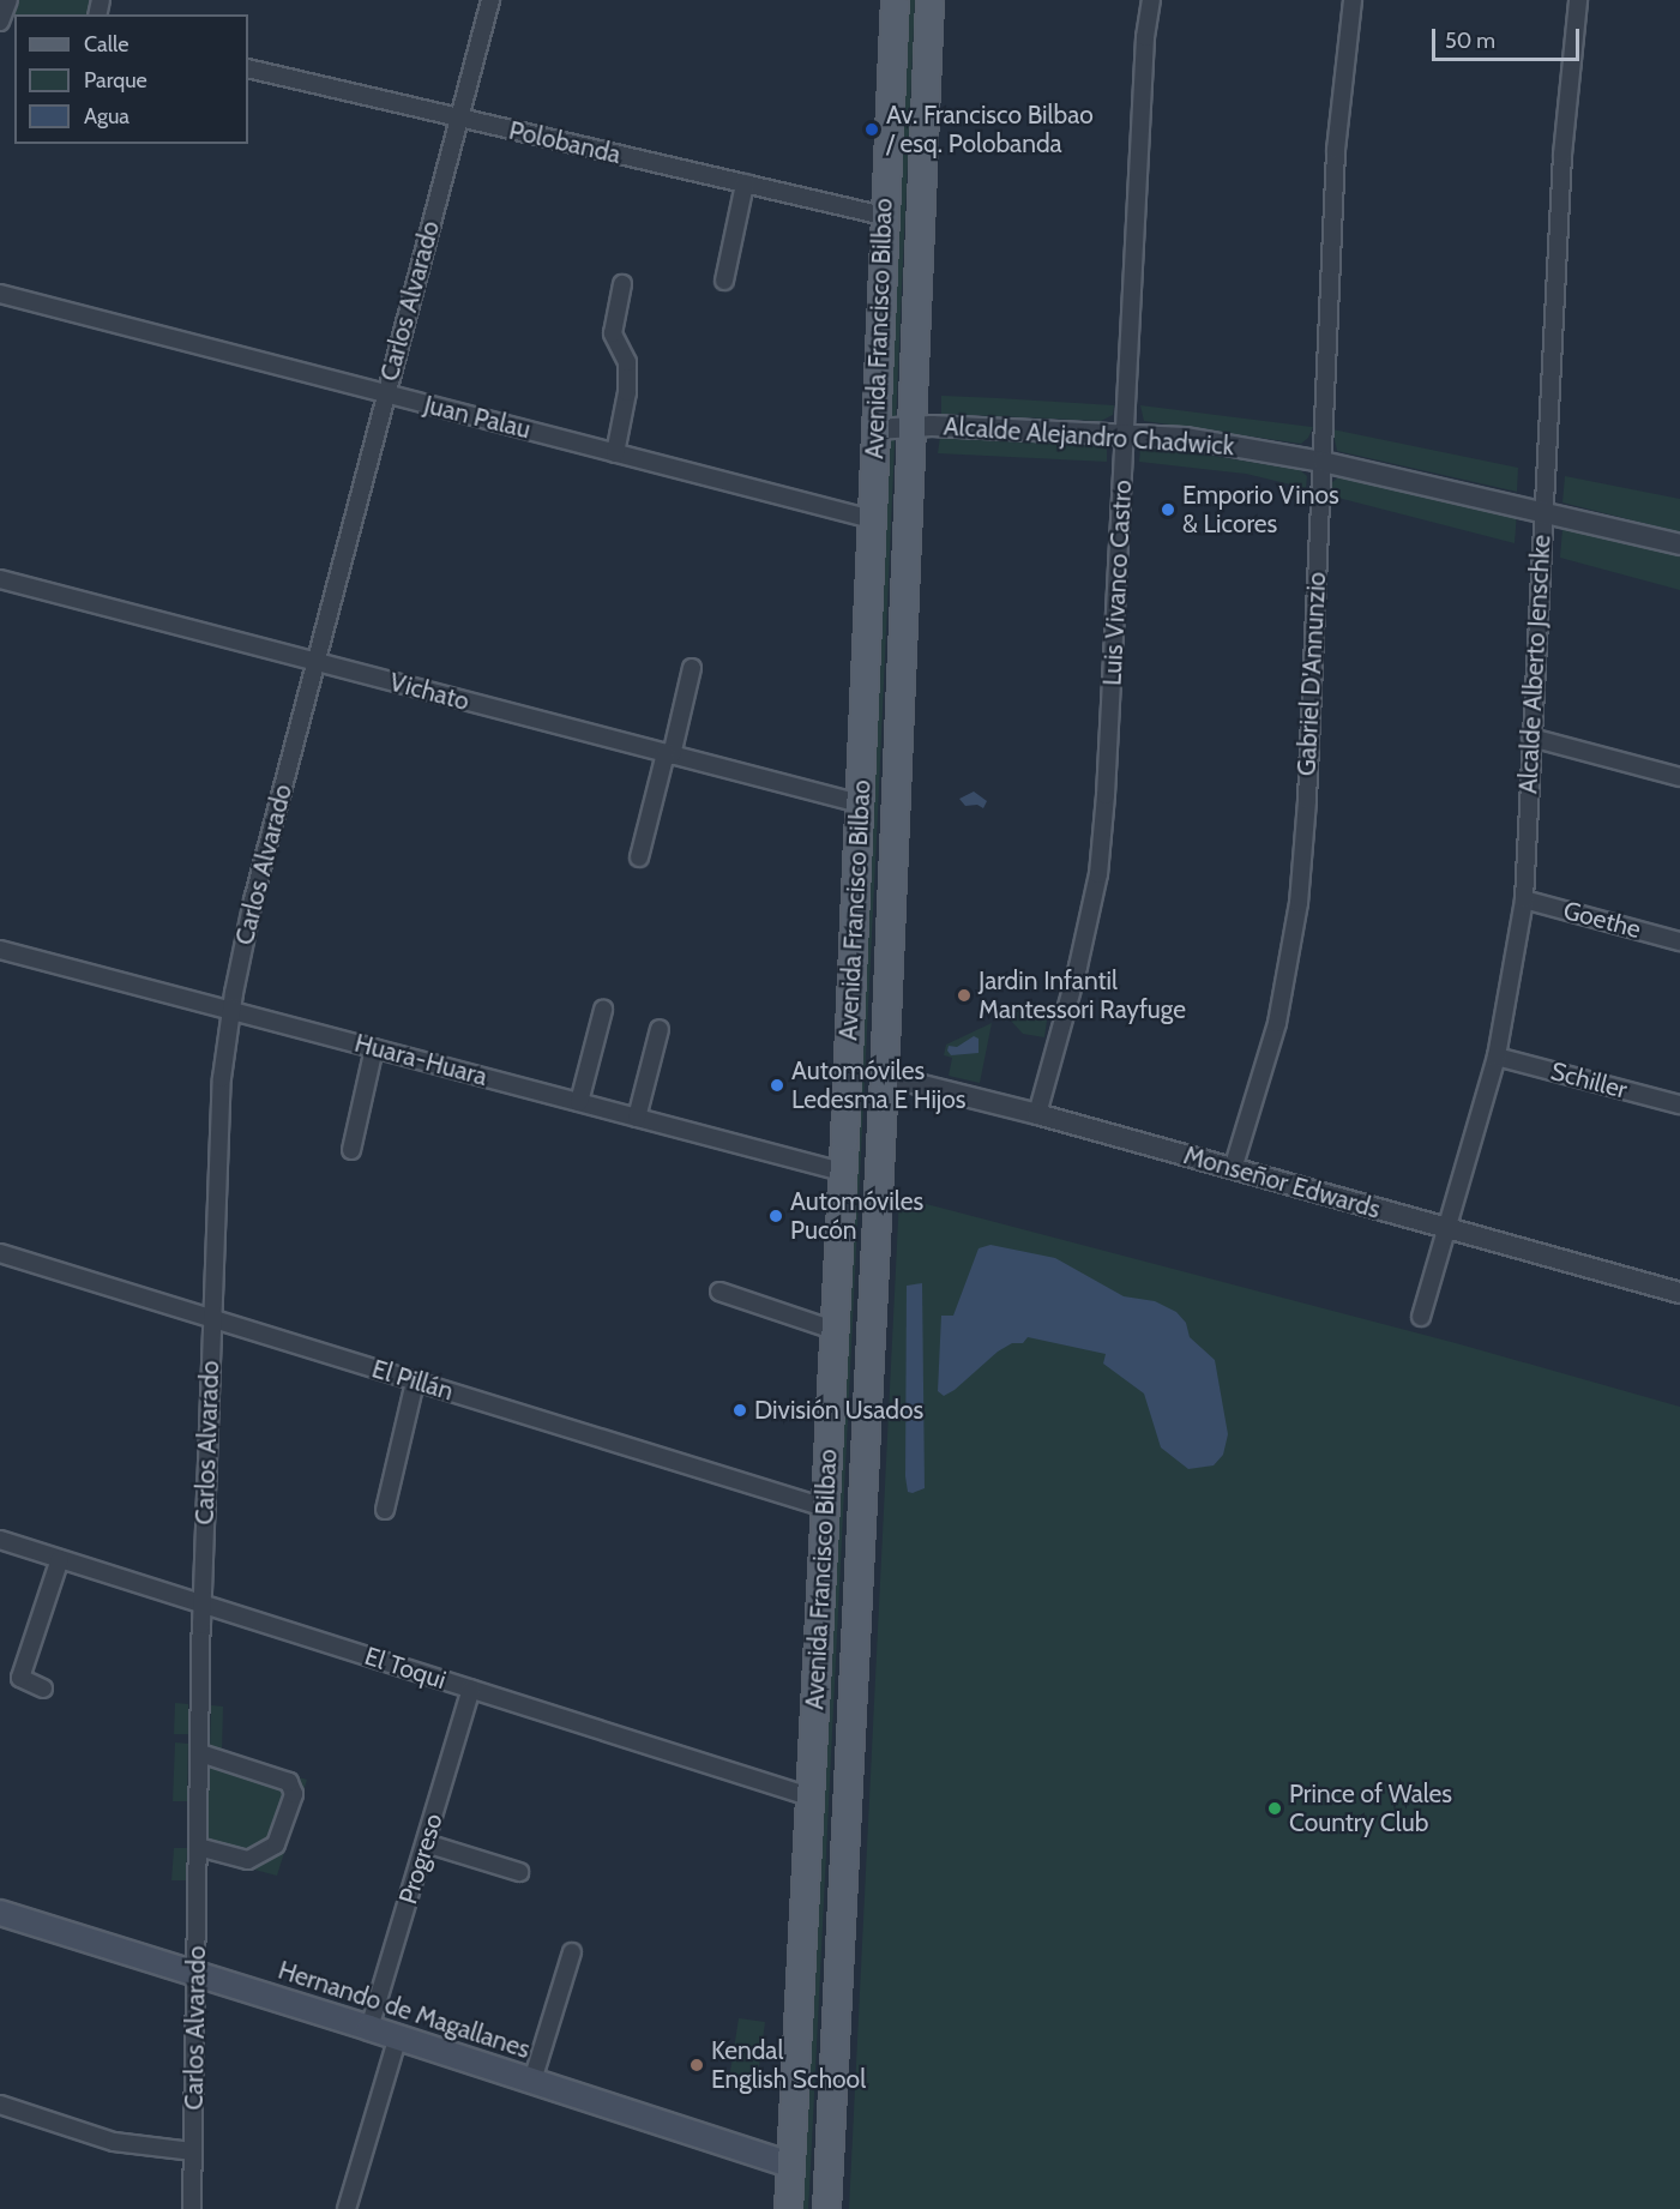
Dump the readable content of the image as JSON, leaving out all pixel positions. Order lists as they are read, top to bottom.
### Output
{
  "streets": {
    "main road": ["Avenida Francisco Bilbao", "Hernando de Magallanes"],
    "street": [
      "Polobanda",
      "Carlos Alvarado",
      "Juan Palau",
      "Alcalde Alejandro Chadwick",
      "Luis Vivanco Castro",
      "Alcalde Alberto Jenschke",
      "Gabriel D'Annunzio",
      "Vichato",
      "Goethe",
      "Huara-Huara",
      "Schiller",
      "Monseñor Edwards",
      "El Pillán",
      "El Toqui",
      "Progreso"
    ]
  },
  "crossings": [
    ["Polobanda", "Carlos Alvarado"],
    ["Polobanda", "Avenida Francisco Bilbao"],
    ["Carlos Alvarado", "Juan Palau"],
    ["Carlos Alvarado", "Vichato"],
    ["Carlos Alvarado", "Huara-Huara"],
    ["Carlos Alvarado", "El Pillán"],
    ["Carlos Alvarado", "El Toqui"],
    ["Carlos Alvarado", "Hernando de Magallanes"],
    ["Avenida Francisco Bilbao", "Juan Palau"],
    ["Avenida Francisco Bilbao", "Alcalde Alejandro Chadwick"],
    ["Avenida Francisco Bilbao", "Vichato"],
    ["Avenida Francisco Bilbao", "Huara-Huara"],
    ["Avenida Francisco Bilbao", "Monseñor Edwards"],
    ["Avenida Francisco Bilbao", "El Pillán"],
    ["Avenida Francisco Bilbao", "El Toqui"],
    ["Avenida Francisco Bilbao", "Hernando de Magallanes"],
    ["Alcalde Alejandro Chadwick", "Luis Vivanco Castro"],
    ["Alcalde Alejandro Chadwick", "Alcalde Alberto Jenschke"],
    ["Alcalde Alejandro Chadwick", "Gabriel D'Annunzio"],
    ["Luis Vivanco Castro", "Monseñor Edwards"],
    ["Alcalde Alberto Jenschke", "Goethe"],
    ["Alcalde Alberto Jenschke", "Schiller"],
    ["Alcalde Alberto Jenschke", "Monseñor Edwards"],
    ["Gabriel D'Annunzio", "Monseñor Edwards"],
    ["El Toqui", "Progreso"],
    ["Progreso", "Hernando de Magallanes"]
  ],
  "places": [
    "Av. Francisco Bilbao / esq. Polobanda",
    "Emporio Vinos & Licores",
    "Jardin Infantil Mantessori Rayfuge",
    "Automóviles Ledesma E Hijos",
    "Automóviles Pucón",
    "División Usados",
    "Prince of Wales Country Club",
    "Kendal English School"
  ],
  "legend": ["Calle", "Parque", "Agua"],
  "scale_bar": "50 m"
}
